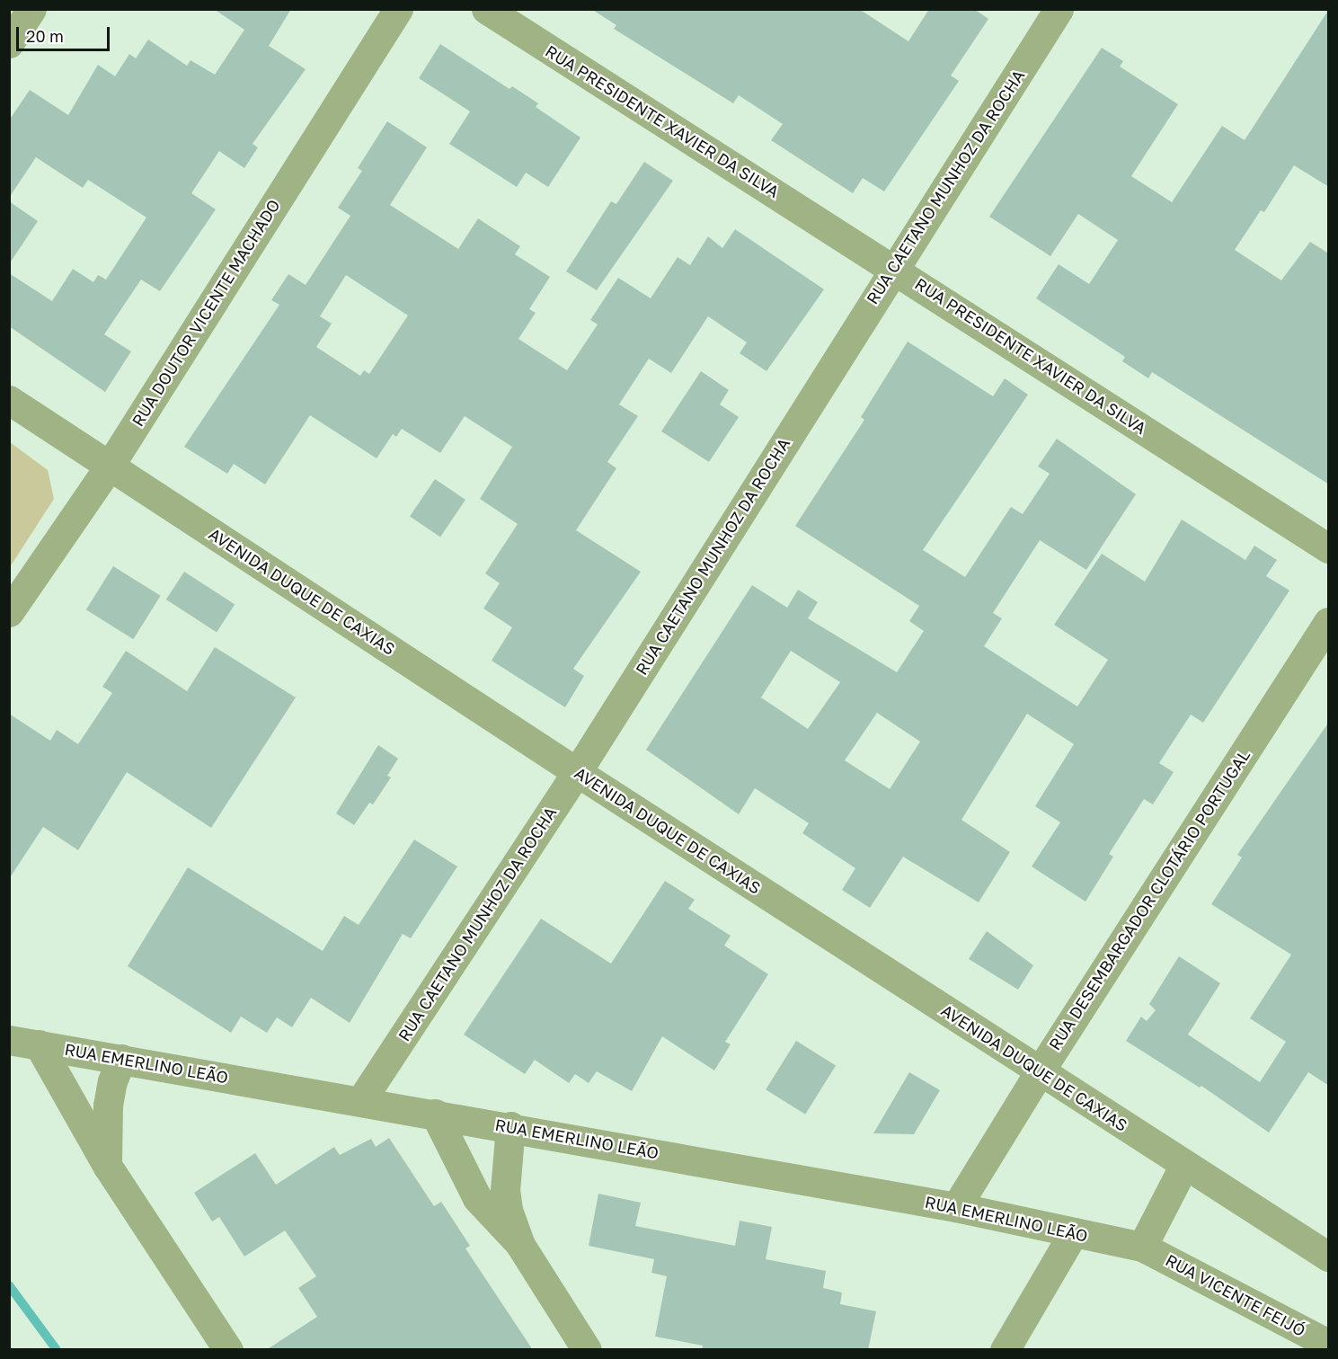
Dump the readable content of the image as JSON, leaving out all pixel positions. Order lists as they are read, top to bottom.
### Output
{
  "streets": {
    "street": [
      "RUA PRESIDENTE XAVIER DA SILVA",
      "RUA CAETANO MUNHOZ DA ROCHA",
      "RUA DOUTOR VICENTE MACHADO",
      "AVENIDA DUQUE DE CAXIAS",
      "RUA DESEMBARGADOR CLOTÁRIO PORTUGAL",
      "RUA EMERLINO LEÃO",
      "RUA VICENTE FEIJÓ"
    ]
  },
  "crossings": [
    ["RUA PRESIDENTE XAVIER DA SILVA", "RUA CAETANO MUNHOZ DA ROCHA"],
    ["RUA CAETANO MUNHOZ DA ROCHA", "AVENIDA DUQUE DE CAXIAS"],
    ["RUA CAETANO MUNHOZ DA ROCHA", "RUA EMERLINO LEÃO"],
    ["RUA DOUTOR VICENTE MACHADO", "AVENIDA DUQUE DE CAXIAS"],
    ["AVENIDA DUQUE DE CAXIAS", "RUA DESEMBARGADOR CLOTÁRIO PORTUGAL"],
    ["RUA DESEMBARGADOR CLOTÁRIO PORTUGAL", "RUA EMERLINO LEÃO"],
    ["RUA EMERLINO LEÃO", "RUA VICENTE FEIJÓ"]
  ],
  "scale_bar": "20 m"
}
